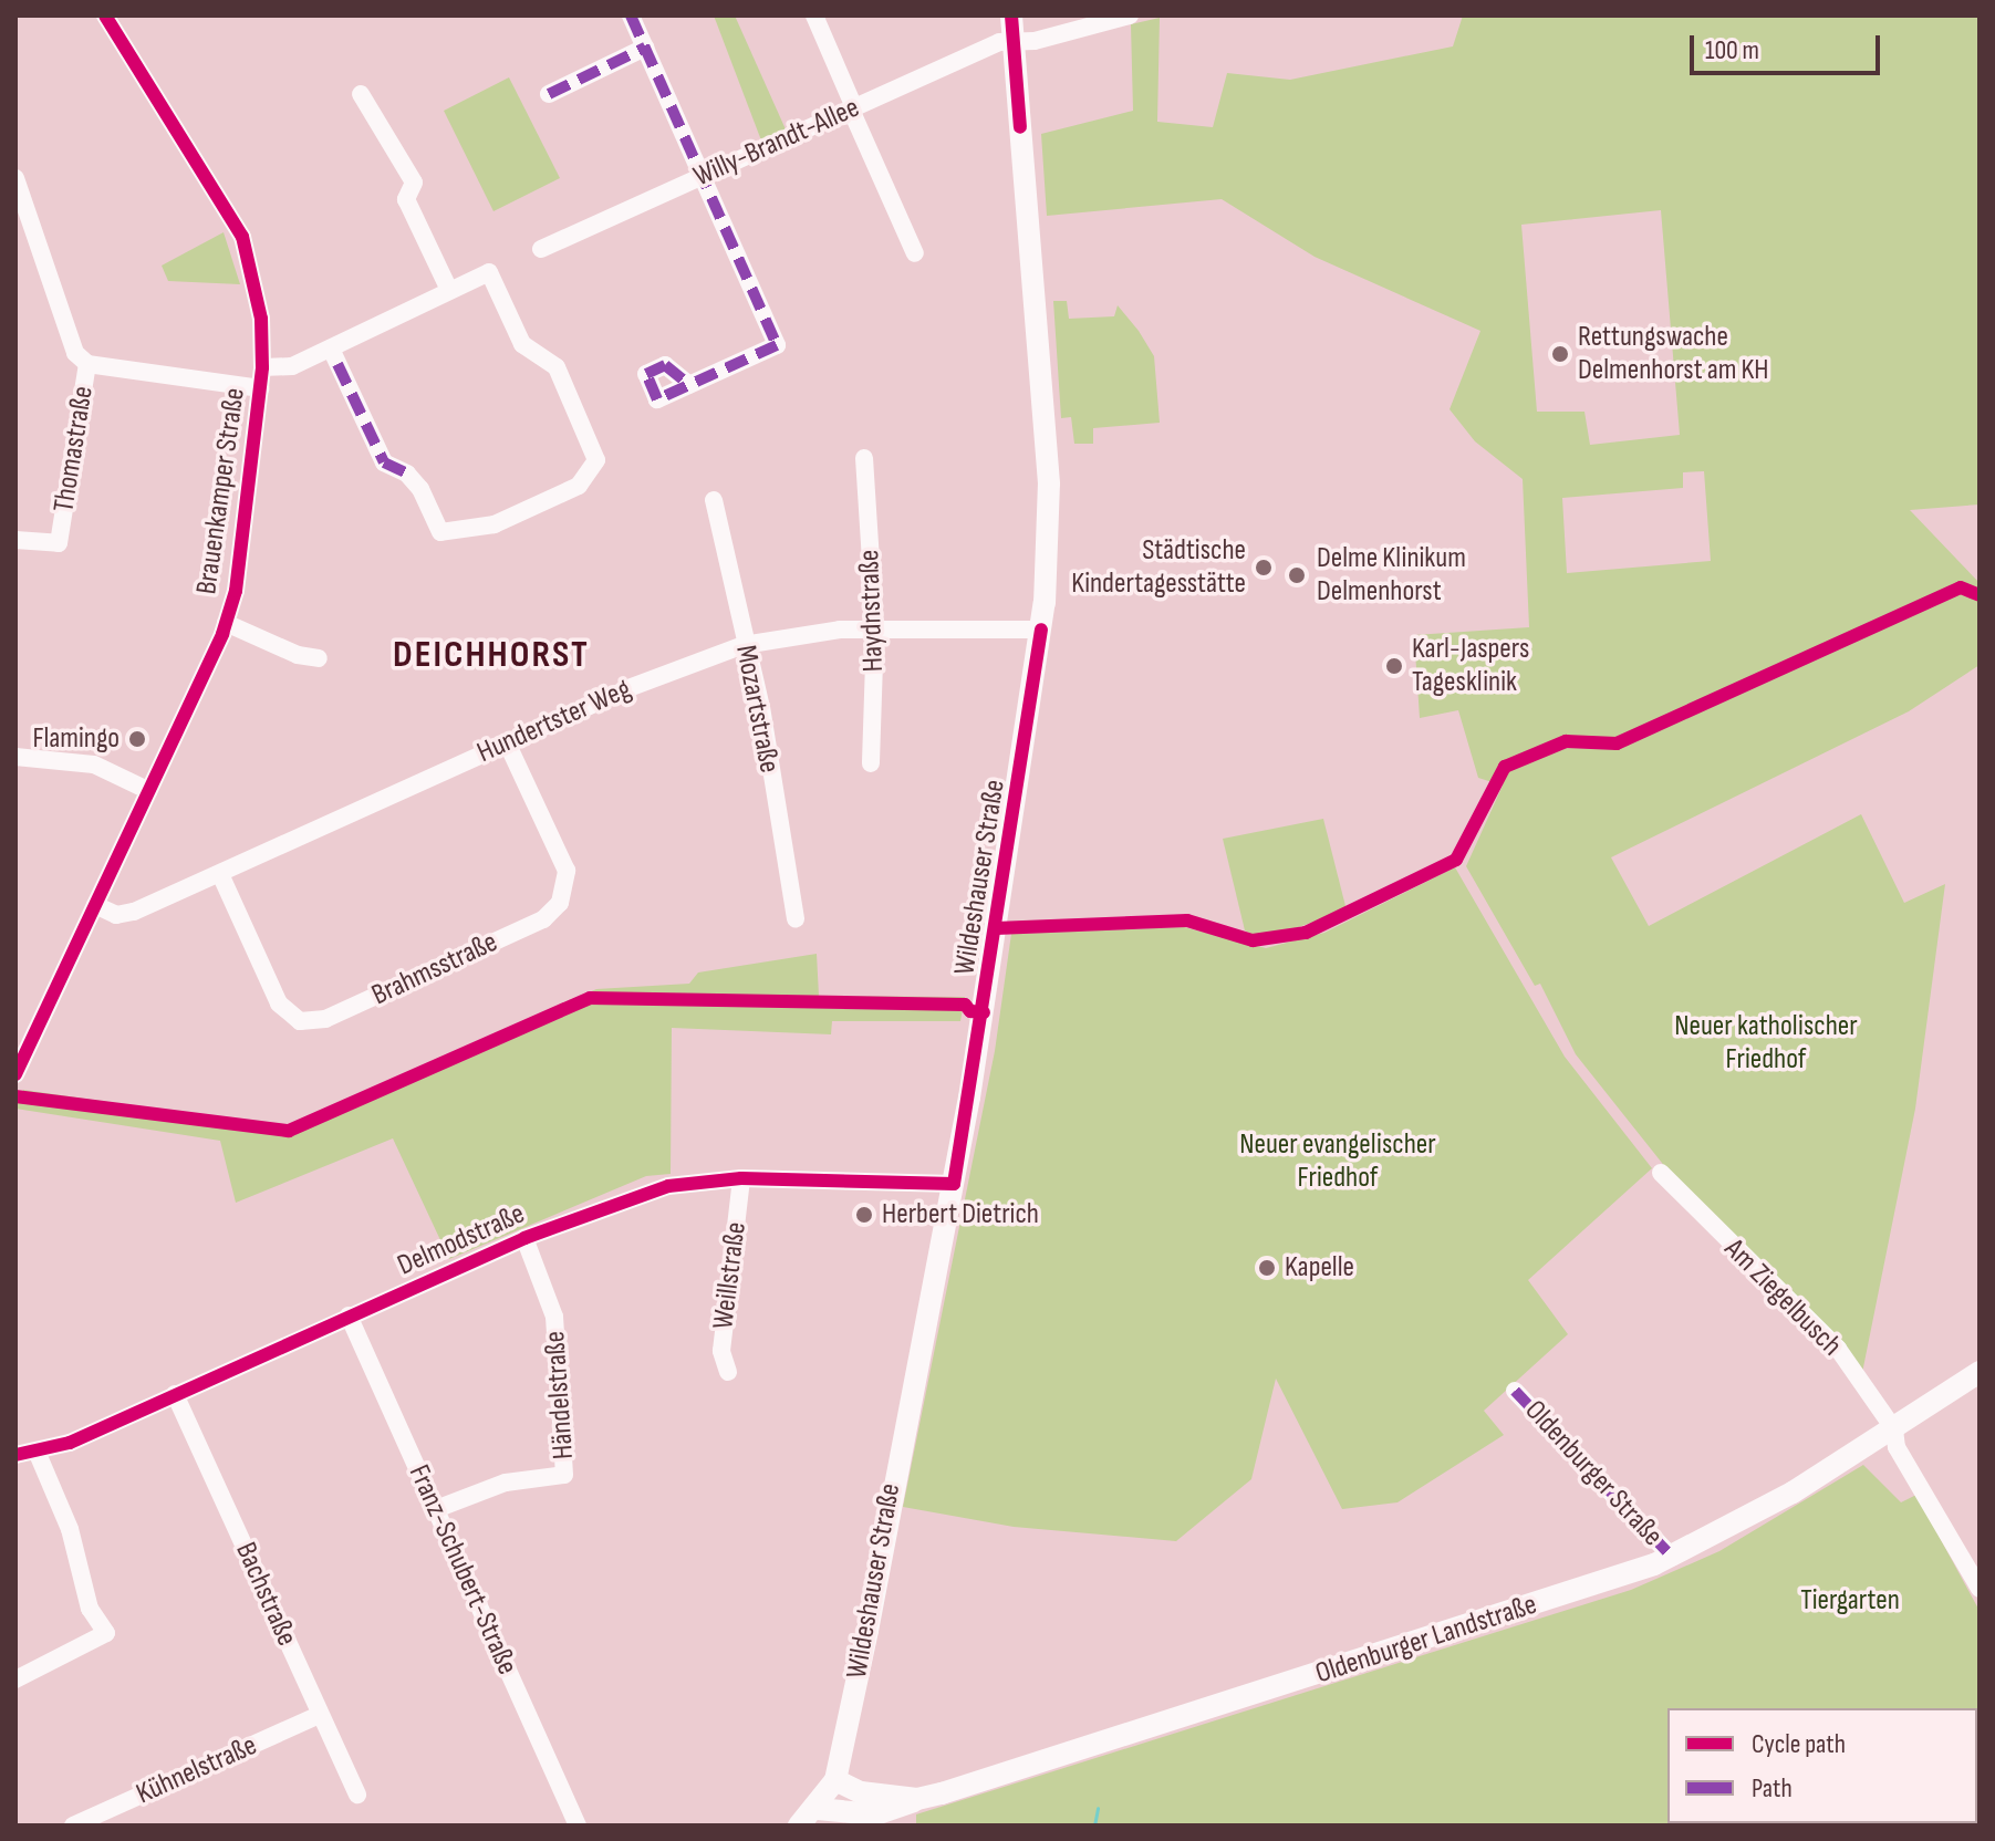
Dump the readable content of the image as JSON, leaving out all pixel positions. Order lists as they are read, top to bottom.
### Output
{
  "streets": {
    "main road": ["Wildeshauser Straße", "Oldenburger Landstraße"],
    "street": [
      "Willy-Brandt-Allee",
      "Thomastraße",
      "Brauenkamper Straße",
      "Haydnstraße",
      "Mozartstraße",
      "Hundertster Weg",
      "Brahmsstraße",
      "Delmodstraße",
      "Weillstraße",
      "Am Ziegelbusch",
      "Händelstraße",
      "Oldenburger Straße",
      "Franz-Schubert-Straße",
      "Bachstraße",
      "Kühnelstraße"
    ]
  },
  "crossings": [
    ["Willy-Brandt-Allee", "Wildeshauser Straße"],
    ["Brauenkamper Straße", "Hundertster Weg"],
    ["Haydnstraße", "Hundertster Weg"],
    ["Mozartstraße", "Hundertster Weg"],
    ["Hundertster Weg", "Wildeshauser Straße"],
    ["Hundertster Weg", "Brahmsstraße"],
    ["Wildeshauser Straße", "Delmodstraße"],
    ["Wildeshauser Straße", "Oldenburger Landstraße"],
    ["Delmodstraße", "Weillstraße"],
    ["Delmodstraße", "Händelstraße"],
    ["Delmodstraße", "Franz-Schubert-Straße"],
    ["Delmodstraße", "Bachstraße"],
    ["Am Ziegelbusch", "Oldenburger Landstraße"],
    ["Händelstraße", "Franz-Schubert-Straße"],
    ["Oldenburger Straße", "Oldenburger Landstraße"],
    ["Bachstraße", "Kühnelstraße"]
  ],
  "districts": ["DEICHHORST"],
  "parks": ["Neuer katholischer Friedhof", "Neuer evangelischer Friedhof", "Tiergarten"],
  "places": [
    "Rettungswache Delmenhorst am KH",
    "Städtische Kindertagesstätte",
    "Delme Klinikum Delmenhorst",
    "Karl-Jaspers Tagesklinik",
    "Flamingo",
    "Herbert Dietrich",
    "Kapelle"
  ],
  "legend": ["Cycle path", "Path"],
  "scale_bar": "100 m"
}
